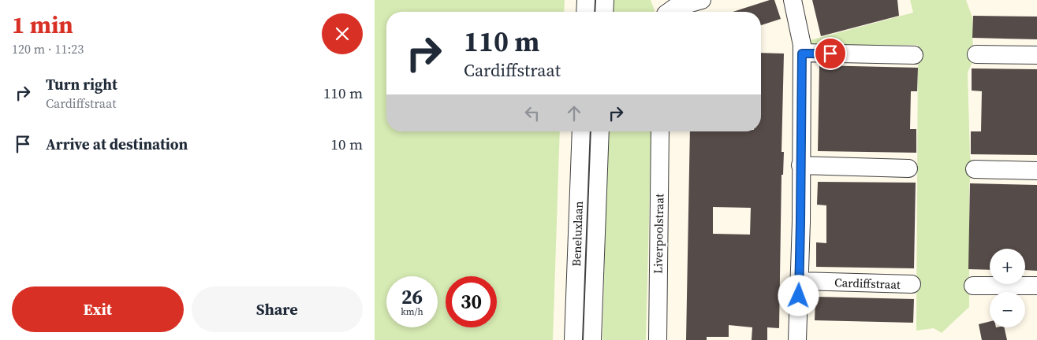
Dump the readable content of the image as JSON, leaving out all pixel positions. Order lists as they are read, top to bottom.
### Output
{
  "streets": {
    "street": ["Beneluxlaan", "Liverpoolstraat", "Cardiffstraat"]
  },
  "page": {
    "heading": ["1 min", "120 m · 11:23"],
    "turn": ["110 m", "Cardiffstraat"],
    "list": [
      {
        "name": "Turn right",
        "note": "Cardiffstraat",
        "value": "110 m"
      },
      {
        "name": "Arrive at destination",
        "value": "10 m"
      }
    ],
    "map_buttons": ["+", "−"],
    "speed": "26 km/h",
    "limit": "30",
    "buttons": ["Exit", "Share"]
  }
}
